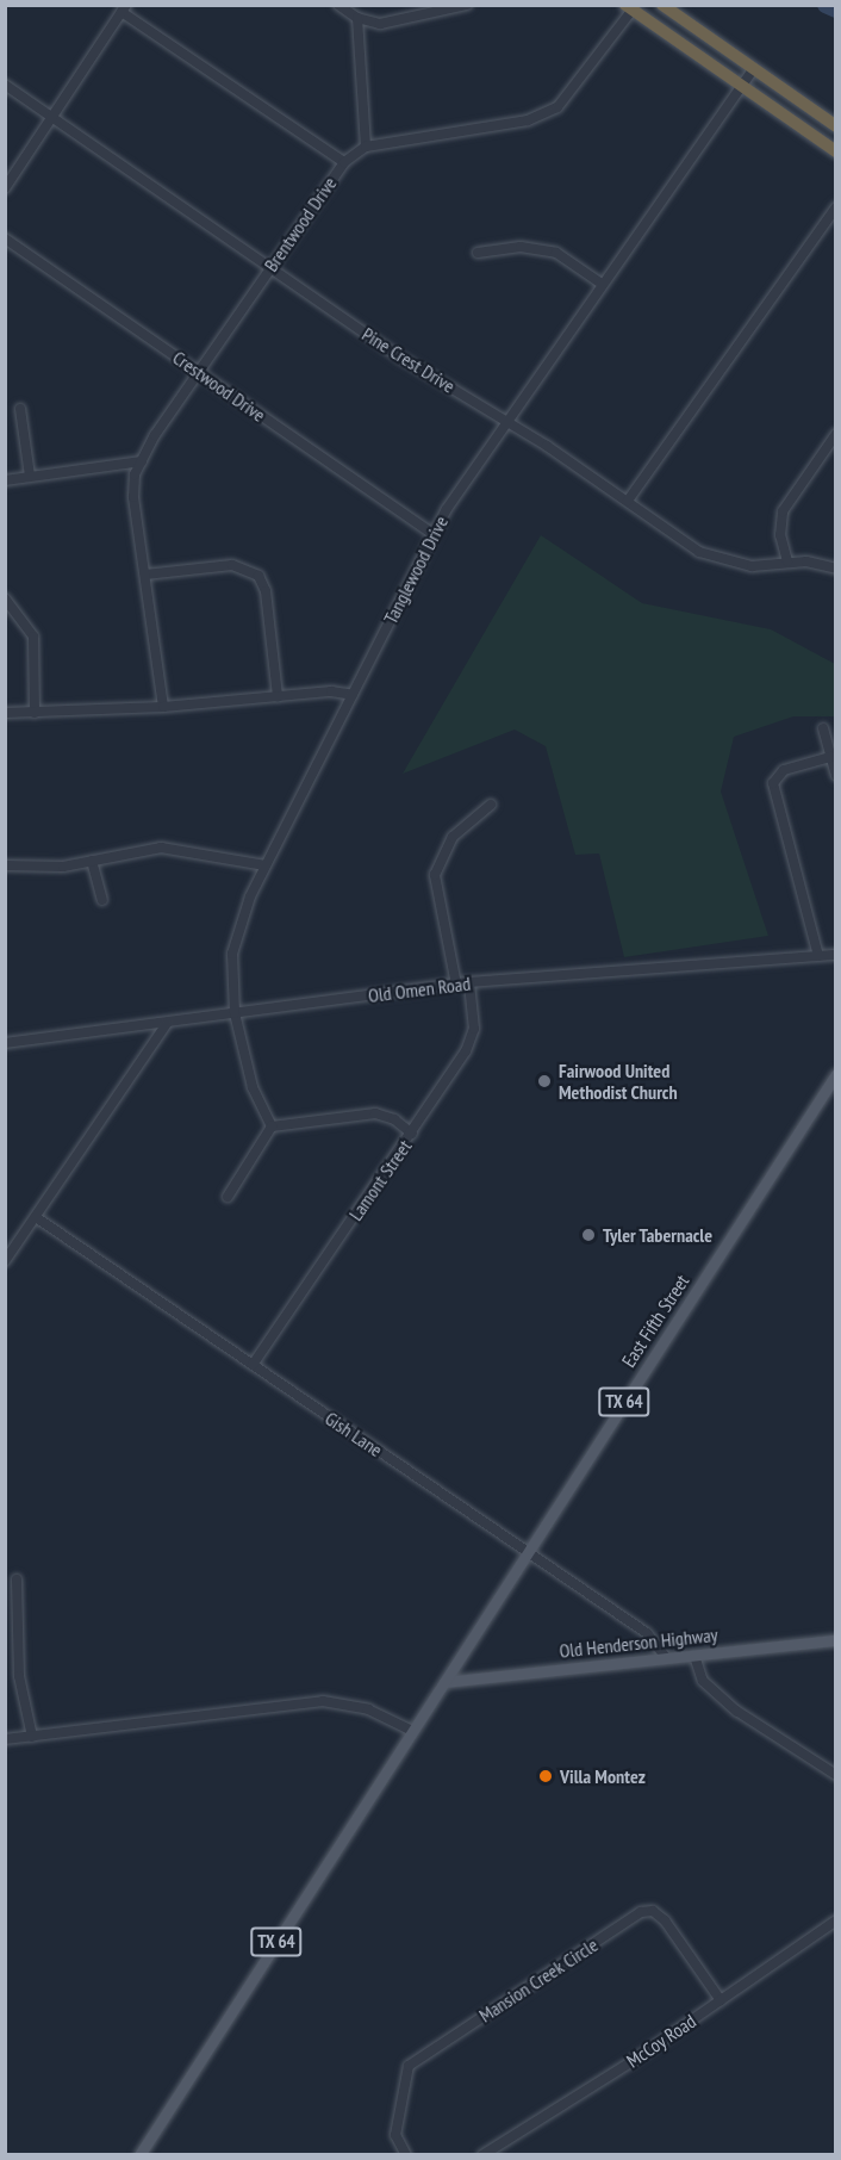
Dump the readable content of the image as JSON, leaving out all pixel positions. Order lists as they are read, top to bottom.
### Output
{
  "streets": {
    "main road": ["East Fifth Street", "TX 64", "Old Henderson Highway"],
    "street": [
      "Brentwood Drive",
      "Pine Crest Drive",
      "Crestwood Drive",
      "Tanglewood Drive",
      "Old Omen Road",
      "Lamont Street",
      "Gish Lane",
      "Mansion Creek Circle",
      "McCoy Road"
    ]
  },
  "crossings": [
    ["Brentwood Drive", "Pine Crest Drive"],
    ["Brentwood Drive", "Crestwood Drive"],
    ["Pine Crest Drive", "Tanglewood Drive"],
    ["Crestwood Drive", "Tanglewood Drive"],
    ["Tanglewood Drive", "Old Omen Road"],
    ["Old Omen Road", "Lamont Street"],
    ["Lamont Street", "Gish Lane"],
    ["East Fifth Street", "TX 64"],
    ["East Fifth Street", "Gish Lane"],
    ["East Fifth Street", "Old Henderson Highway"],
    ["Gish Lane", "Old Henderson Highway"],
    ["Mansion Creek Circle", "McCoy Road"]
  ],
  "places": ["Fairwood United Methodist Church", "Tyler Tabernacle", "Villa Montez"]
}
